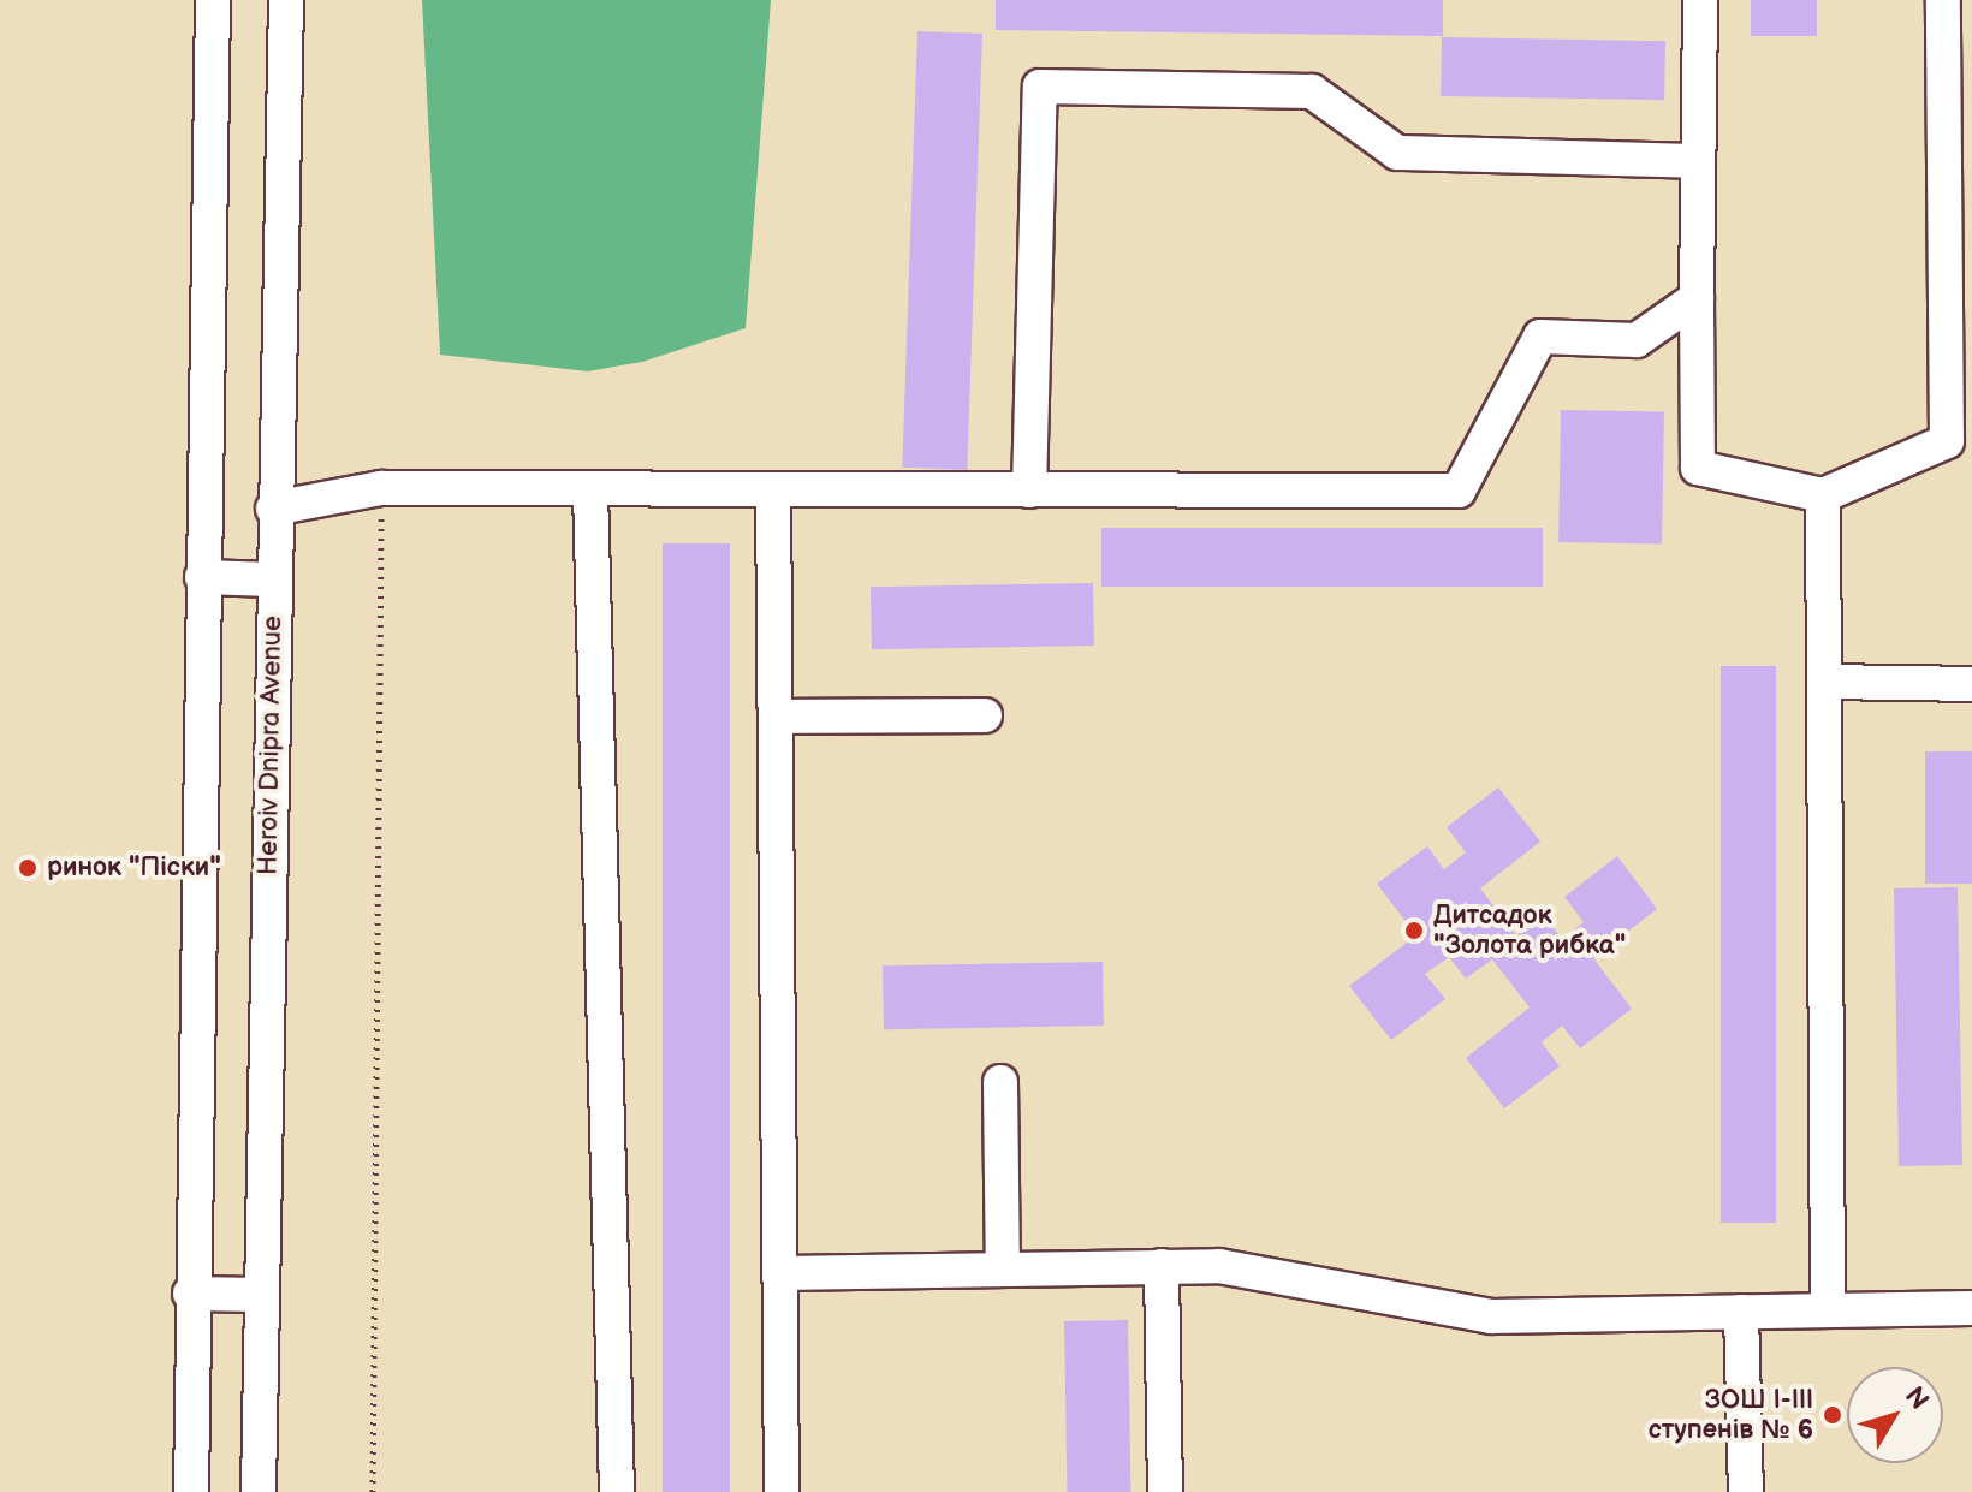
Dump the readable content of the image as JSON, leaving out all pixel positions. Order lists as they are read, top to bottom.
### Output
{
  "streets": {
    "street": ["Heroiv Dnipra Avenue"]
  },
  "places": ["ринок \"Піски\"", "Дитсадок \"Золота рибка\"", "ЗОШ І-ІІІ ступенів № 6"],
  "north": "top right"
}
